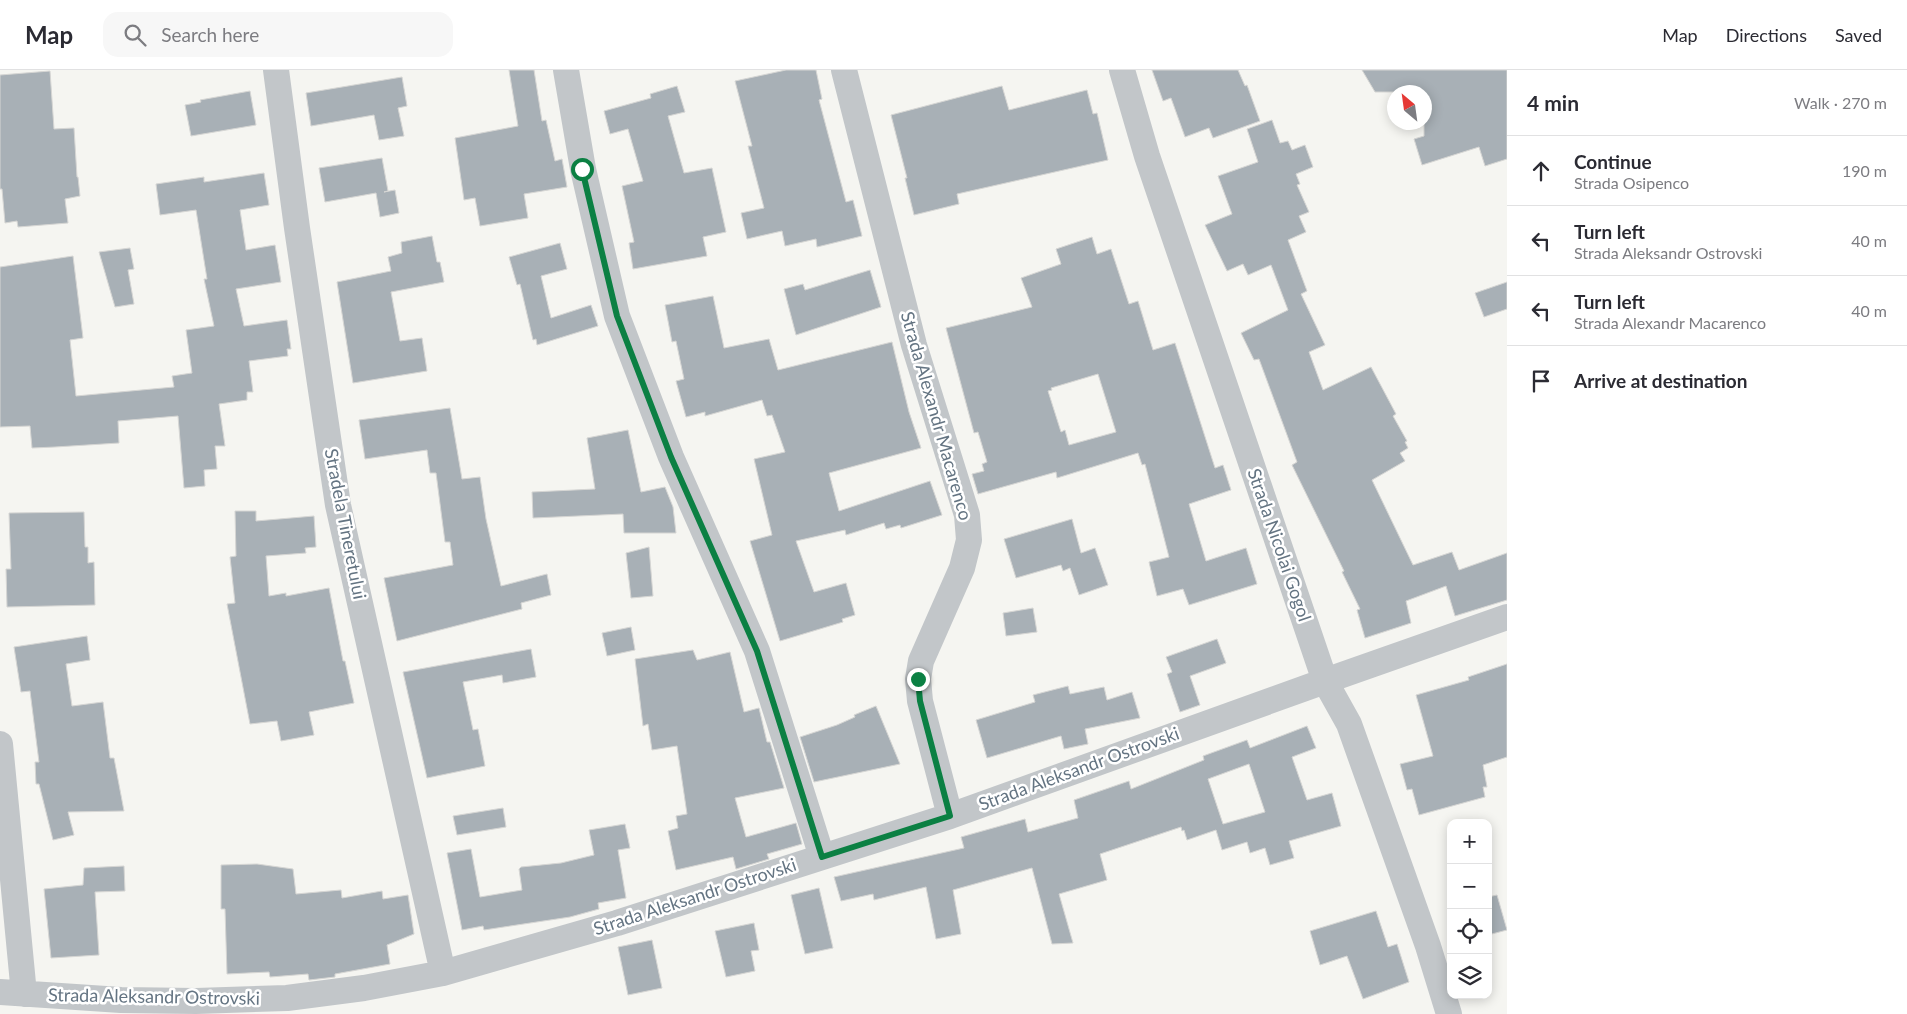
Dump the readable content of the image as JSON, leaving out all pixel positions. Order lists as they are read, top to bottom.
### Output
{
  "streets": {
    "street": [
      "Strada Alexandr Macarenco",
      "Stradela Tineretului",
      "Strada Nicolai Gogol",
      "Strada Aleksandr Ostrovski"
    ]
  },
  "crossings": [
    ["Strada Alexandr Macarenco", "Strada Aleksandr Ostrovski"],
    ["Stradela Tineretului", "Strada Aleksandr Ostrovski"],
    ["Strada Nicolai Gogol", "Strada Aleksandr Ostrovski"]
  ],
  "north": "top left",
  "page": {
    "header": "Map",
    "search": "Search here",
    "nav": ["Map", "Directions", "Saved"],
    "heading": ["4 min", "Walk · 270 m"],
    "list": [
      ["Continue", "Strada Osipenco", "190 m"],
      ["Turn left", "Strada Aleksandr Ostrovski", "40 m"],
      ["Turn left", "Strada Alexandr Macarenco", "40 m"],
      "Arrive at destination"
    ],
    "map_buttons": ["+", "−"]
  }
}
